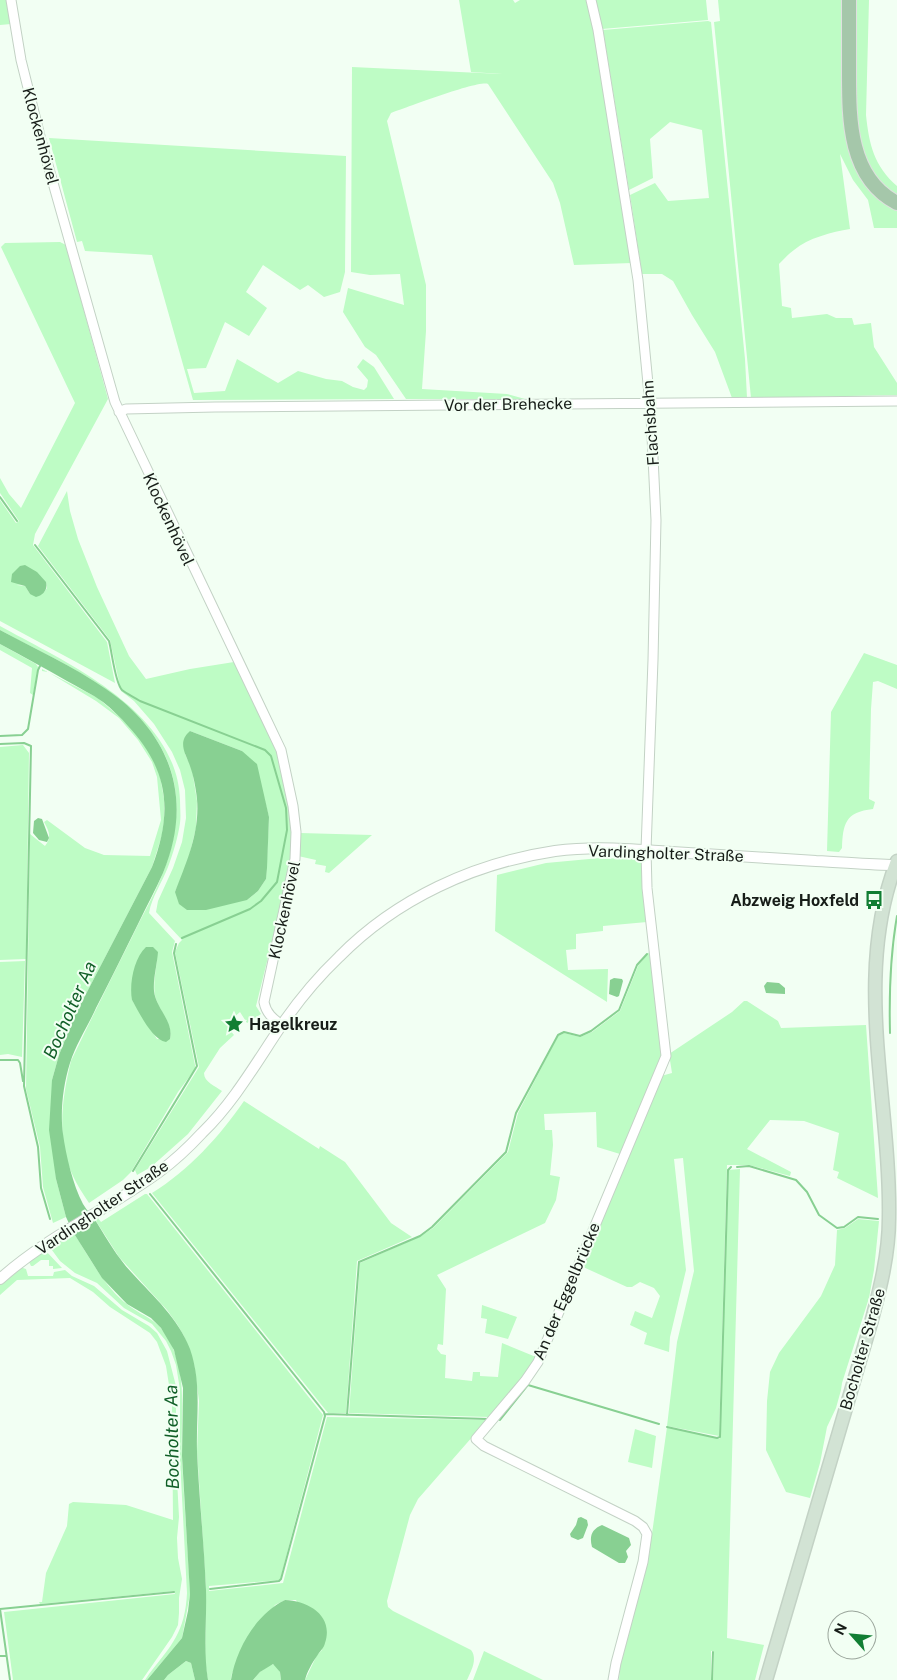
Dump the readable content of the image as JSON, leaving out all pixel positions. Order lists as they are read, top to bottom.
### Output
{
  "streets": {
    "main road": ["Bocholter Straße"],
    "street": [
      "Klockenhövel",
      "Vor der Brehecke",
      "Flachsbahn",
      "Vardingholter Straße",
      "An der Eggelbrücke"
    ]
  },
  "crossings": [
    ["Klockenhövel", "Vor der Brehecke"],
    ["Klockenhövel", "Vardingholter Straße"],
    ["Vor der Brehecke", "Flachsbahn"],
    ["Flachsbahn", "Vardingholter Straße"],
    ["Flachsbahn", "An der Eggelbrücke"],
    ["Vardingholter Straße", "An der Eggelbrücke"],
    ["Vardingholter Straße", "Bocholter Straße"]
  ],
  "water": ["Bocholter Aa"],
  "places": {
    "bus stop": ["Abzweig Hoxfeld"],
    "place": ["Hagelkreuz"]
  },
  "north": "top left"
}
